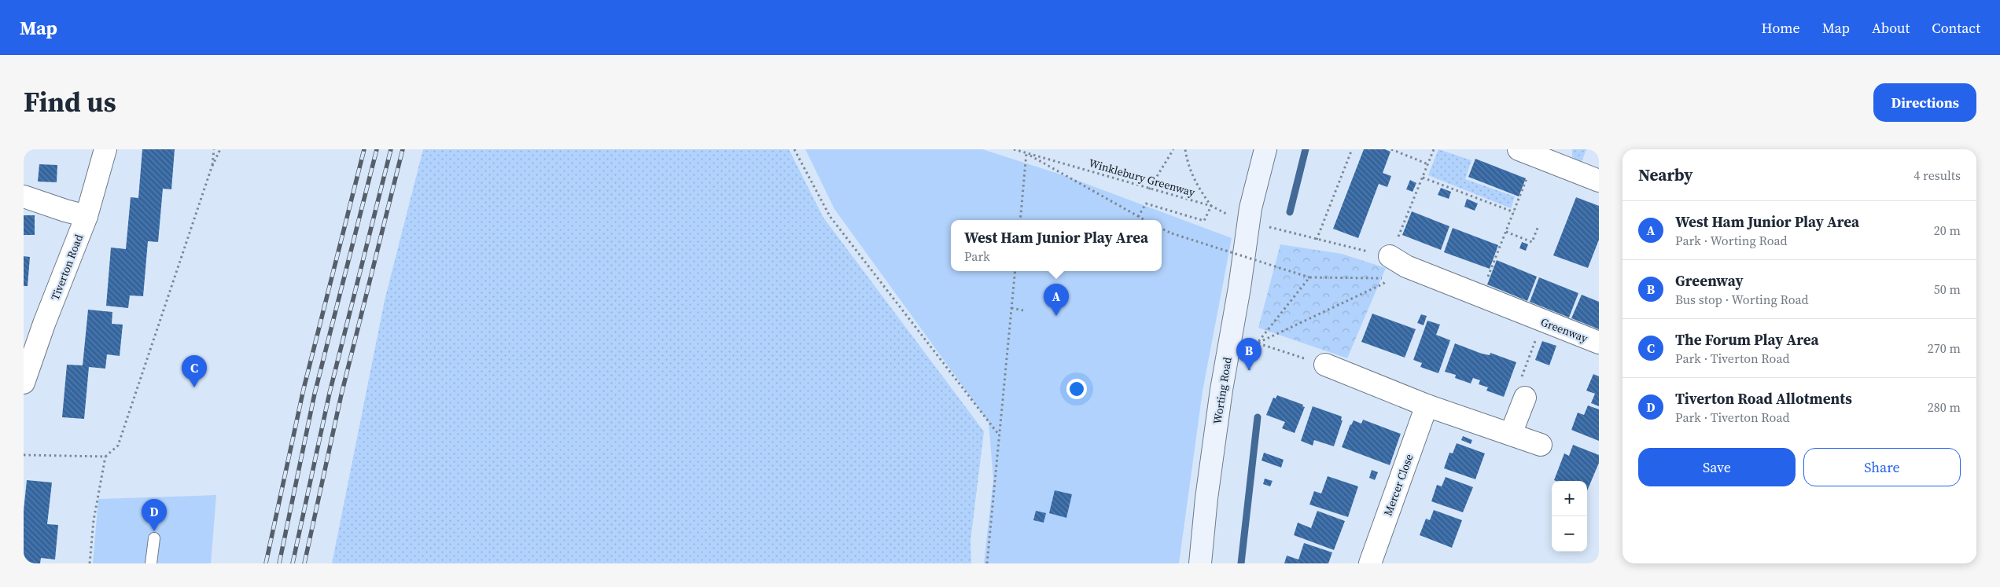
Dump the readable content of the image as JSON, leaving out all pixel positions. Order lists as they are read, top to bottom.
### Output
{
  "streets": {
    "main road": ["Worting Road"],
    "street": ["Tiverton Road", "Greenway", "Mercer Close"],
    "path": ["Winklebury Greenway"]
  },
  "page": {
    "header": "Map",
    "nav": [
      "Home",
      "Map",
      "About",
      "Contact"
    ],
    "title": "Find us",
    "buttons": [
      "Directions",
      ["Save", "Share"]
    ],
    "heading": ["Nearby", "4 results"],
    "list": [
      {
        "mark": "A",
        "name": "West Ham Junior Play Area",
        "note": "Park · Worting Road",
        "value": "20 m"
      },
      {
        "mark": "B",
        "name": "Greenway",
        "note": "Bus stop · Worting Road",
        "value": "50 m"
      },
      {
        "mark": "C",
        "name": "The Forum Play Area",
        "note": "Park · Tiverton Road",
        "value": "270 m"
      },
      {
        "mark": "D",
        "name": "Tiverton Road Allotments",
        "note": "Park · Tiverton Road",
        "value": "280 m"
      }
    ],
    "popup": ["West Ham Junior Play Area", "Park"],
    "pins": [
      "A",
      "B",
      "C",
      "D"
    ],
    "map_buttons": ["+", "−"]
  }
}
